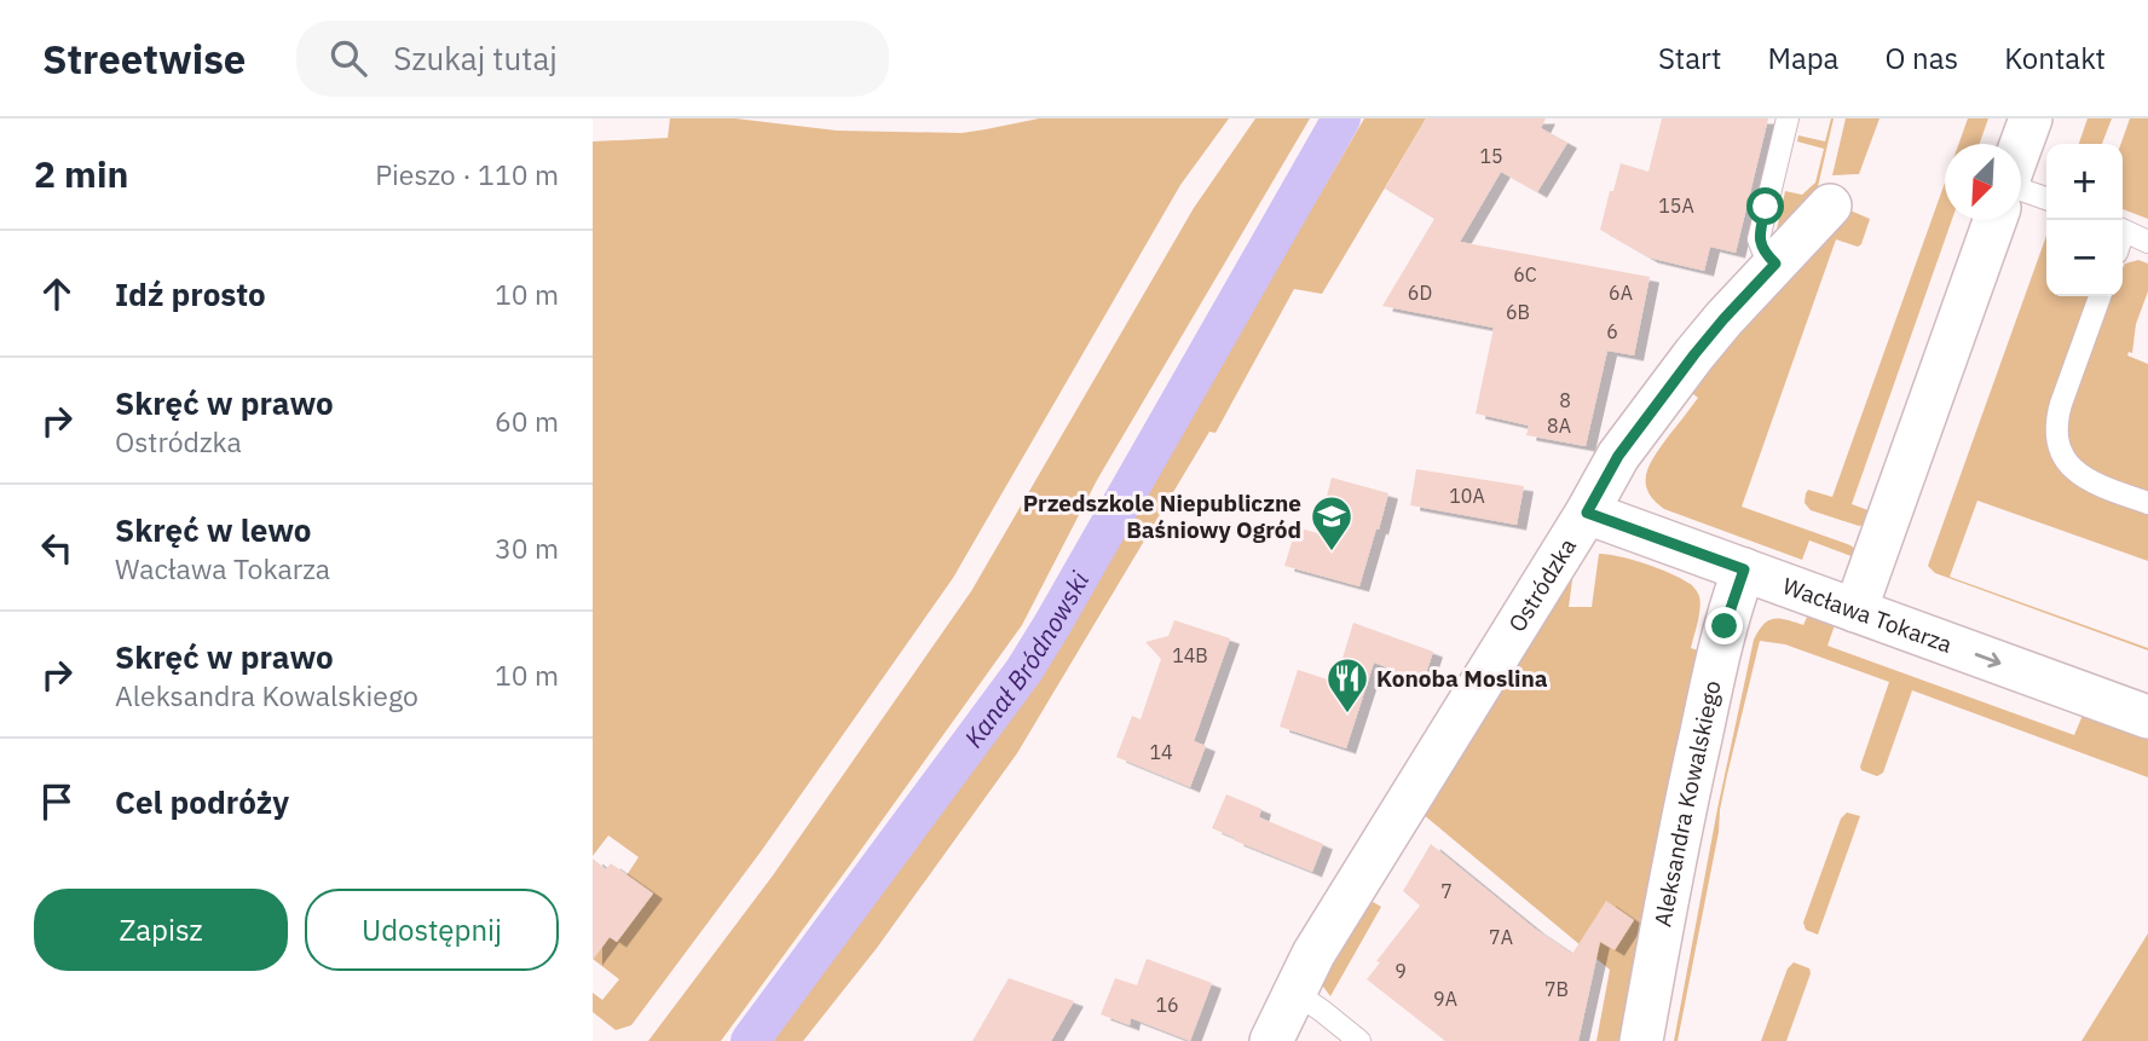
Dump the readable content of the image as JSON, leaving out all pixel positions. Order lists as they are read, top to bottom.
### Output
{
  "streets": {
    "street": ["Ostródzka", "Wacława Tokarza", "Aleksandra Kowalskiego"]
  },
  "crossings": [
    ["Ostródzka", "Wacława Tokarza"],
    ["Wacława Tokarza", "Aleksandra Kowalskiego"]
  ],
  "one_way": ["Wacława Tokarza"],
  "water": ["Kanał Bródnowski"],
  "places": {
    "school or university": ["Przedszkole Niepubliczne Baśniowy Ogród"],
    "restaurant": ["Konoba Moslina"]
  },
  "house_numbers": [
    "15",
    "15A",
    "6C",
    "6D",
    "6A",
    "6B",
    "6",
    "8",
    "8A",
    "10A",
    "14B",
    "14",
    "7",
    "7A",
    "9",
    "7B",
    "9A",
    "16"
  ],
  "north": "bottom left",
  "page": {
    "header": "Streetwise",
    "search": "Szukaj tutaj",
    "nav": [
      "Start",
      "Mapa",
      "O nas",
      "Kontakt"
    ],
    "heading": ["2 min", "Pieszo · 110 m"],
    "map_buttons": ["+", "−"],
    "list": [
      ["Idź prosto", "10 m"],
      ["Skręć w prawo", "Ostródzka", "60 m"],
      ["Skręć w lewo", "Wacława Tokarza", "30 m"],
      ["Skręć w prawo", "Aleksandra Kowalskiego", "10 m"],
      "Cel podróży"
    ],
    "buttons": ["Zapisz", "Udostępnij"]
  }
}
